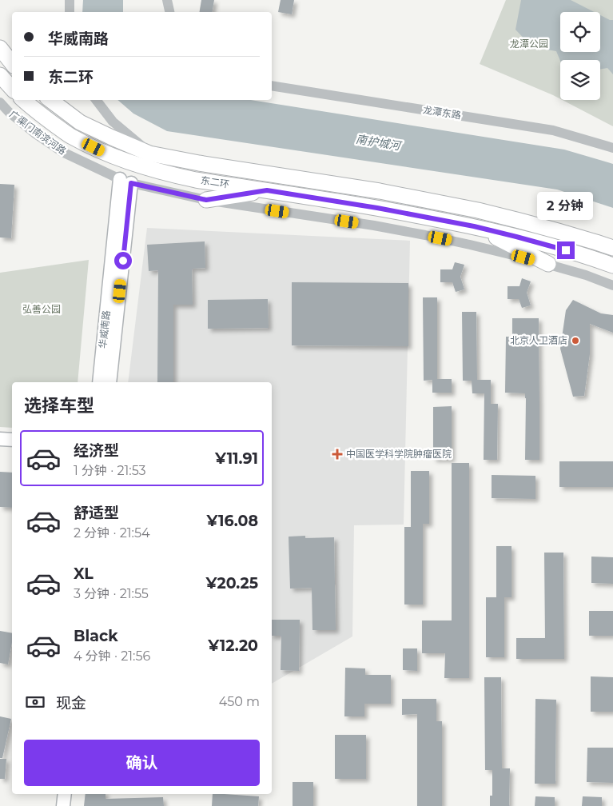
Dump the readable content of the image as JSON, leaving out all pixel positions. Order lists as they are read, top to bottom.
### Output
{
  "streets": {
    "highway": ["东二环"],
    "main road": ["华威南路"],
    "street": ["龙潭东路", "广渠门南滨河路"]
  },
  "crossings": [
    ["广渠门南滨河路", "华威南路"]
  ],
  "water": ["南护城河"],
  "parks": ["龙潭公园", "弘善公园"],
  "places": {
    "other": ["北京人卫酒店"],
    "health": ["中国医学科学院肿瘤医院"]
  },
  "page": {
    "banner": ["华威南路", "东二环"],
    "bubble": "2 分钟",
    "heading": "选择车型",
    "list": [
      {
        "name": "经济型",
        "note": "1 分钟 · 21:53",
        "value": "¥11.91"
      },
      {
        "name": "舒适型",
        "note": "2 分钟 · 21:54",
        "value": "¥16.08"
      },
      {
        "name": "XL",
        "note": "3 分钟 · 21:55",
        "value": "¥20.25"
      },
      {
        "name": "Black",
        "note": "4 分钟 · 21:56",
        "value": "¥12.20"
      }
    ],
    "pay": ["现金", "450 m"],
    "buttons": "确认"
  }
}
